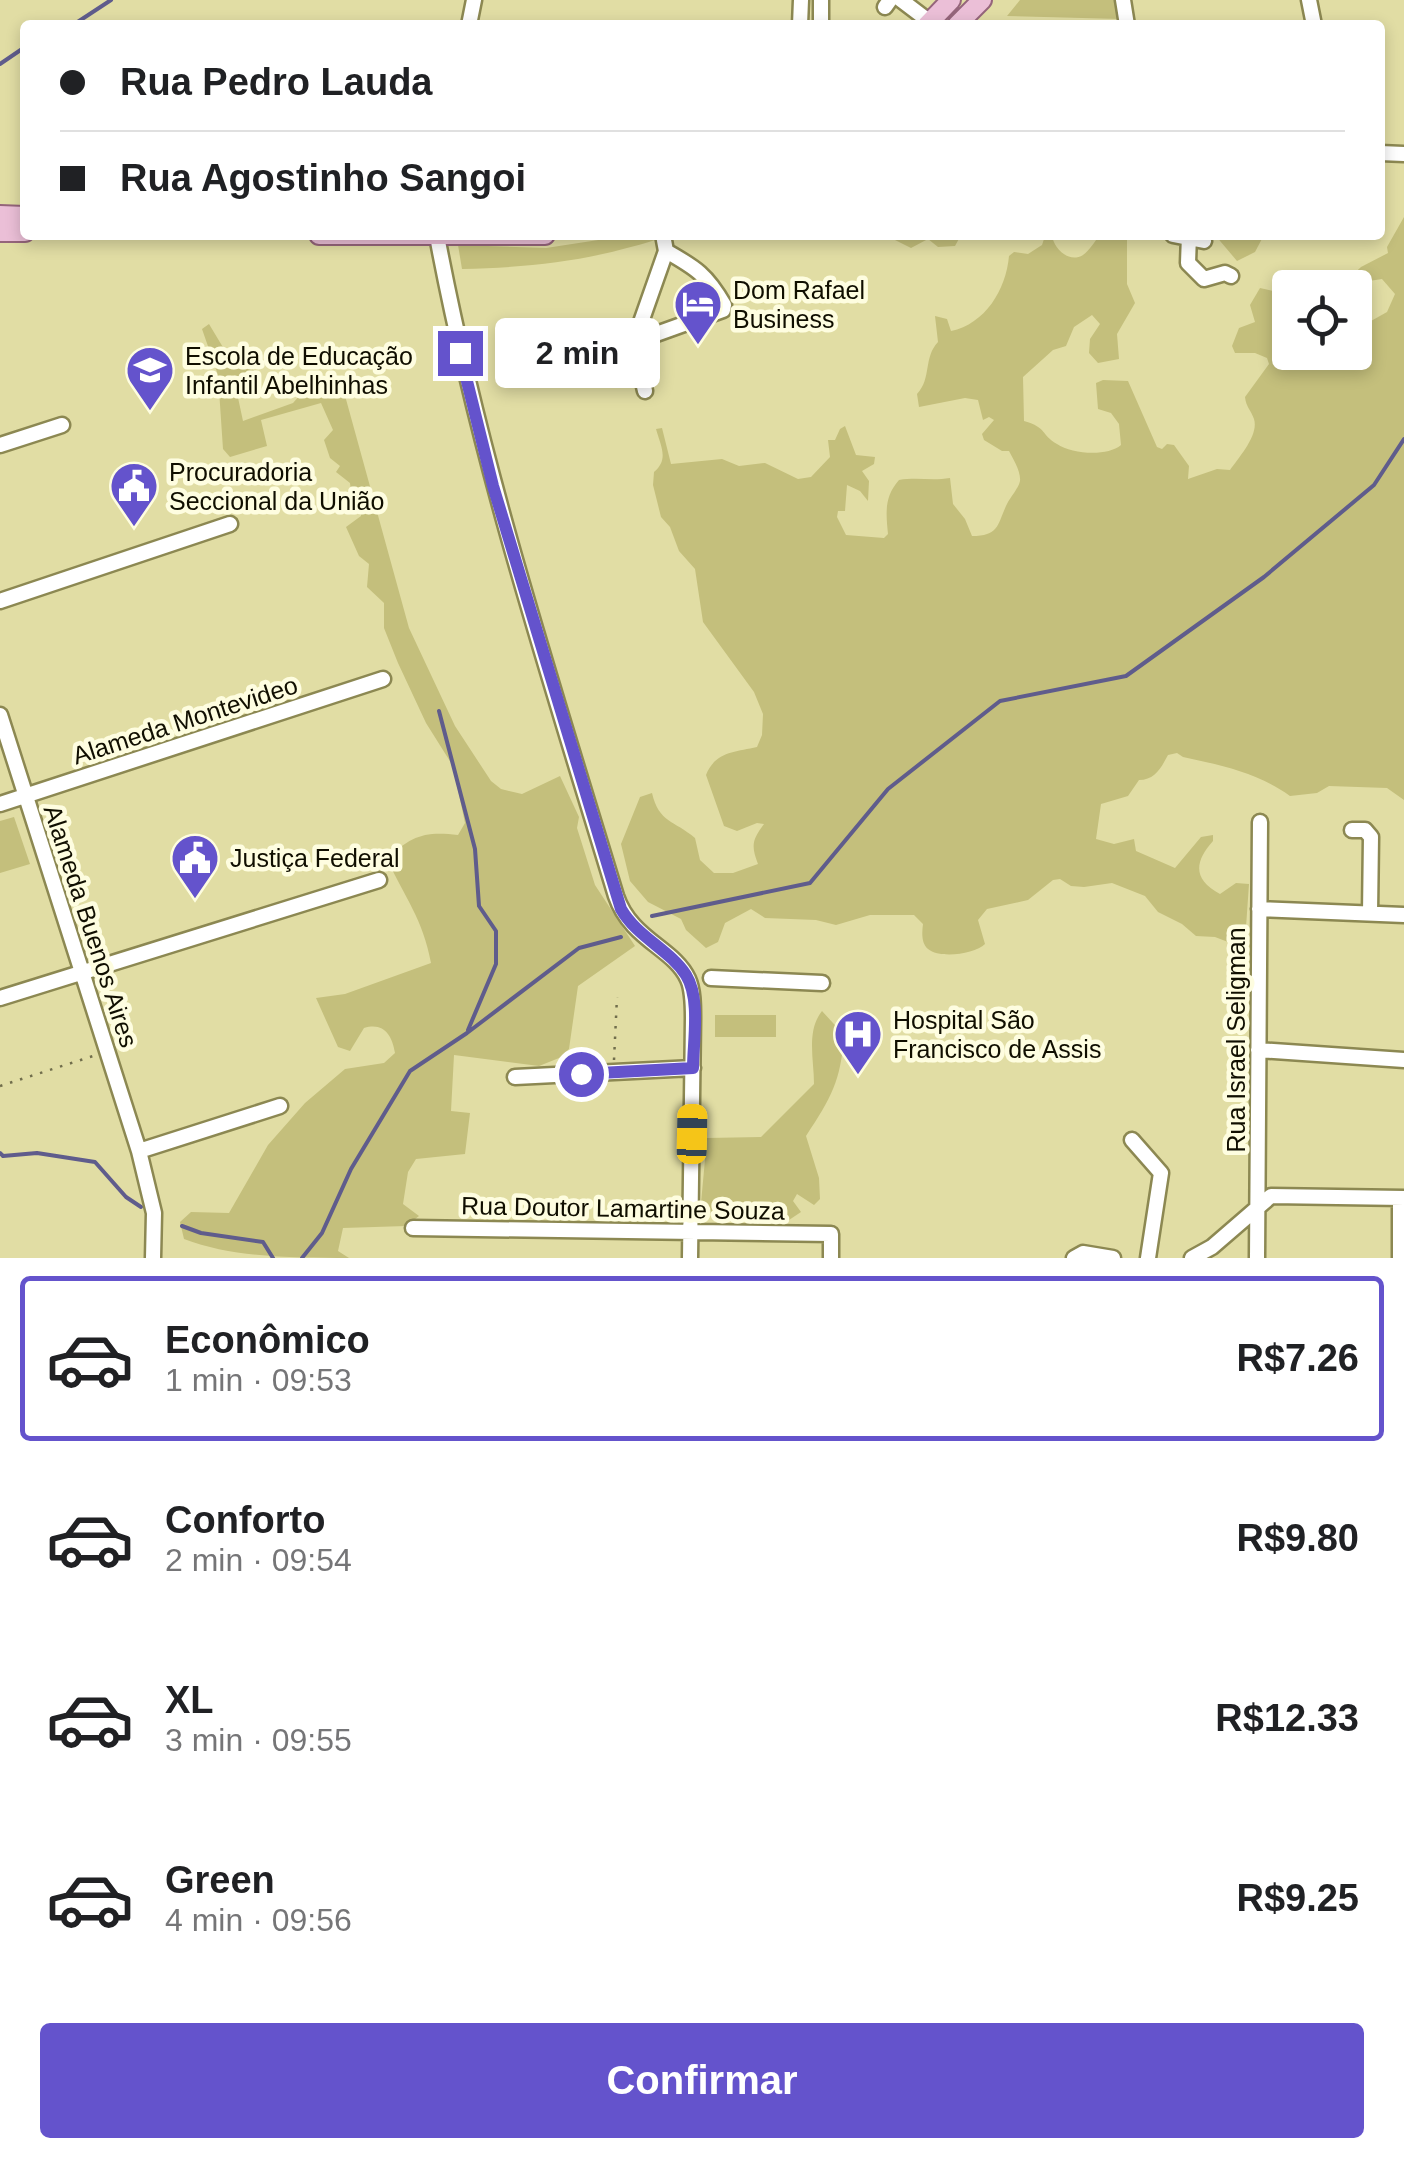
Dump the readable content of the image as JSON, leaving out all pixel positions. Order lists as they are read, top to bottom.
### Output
{
  "streets": {
    "street": [
      "Alameda Montevideo",
      "Alameda Buenos Aires",
      "Rua Israel Seligman",
      "Rua Doutor Lamartine Souza"
    ]
  },
  "crossings": [
    ["Alameda Montevideo", "Alameda Buenos Aires"]
  ],
  "places": {
    "hotel": ["Dom Rafael Business"],
    "school or university": ["Escola de Educação Infantil Abelhinhas"],
    "public building": ["Procuradoria Seccional da União", "Justiça Federal"],
    "hospital": ["Hospital São Francisco de Assis"]
  },
  "page": {
    "banner": ["Rua Pedro Lauda", "Rua Agostinho Sangoi"],
    "bubble": "2 min",
    "list": [
      {
        "name": "Econômico",
        "note": "1 min · 09:53",
        "value": "R$7.26"
      },
      {
        "name": "Conforto",
        "note": "2 min · 09:54",
        "value": "R$9.80"
      },
      {
        "name": "XL",
        "note": "3 min · 09:55",
        "value": "R$12.33"
      },
      {
        "name": "Green",
        "note": "4 min · 09:56",
        "value": "R$9.25"
      }
    ],
    "buttons": "Confirmar"
  }
}
